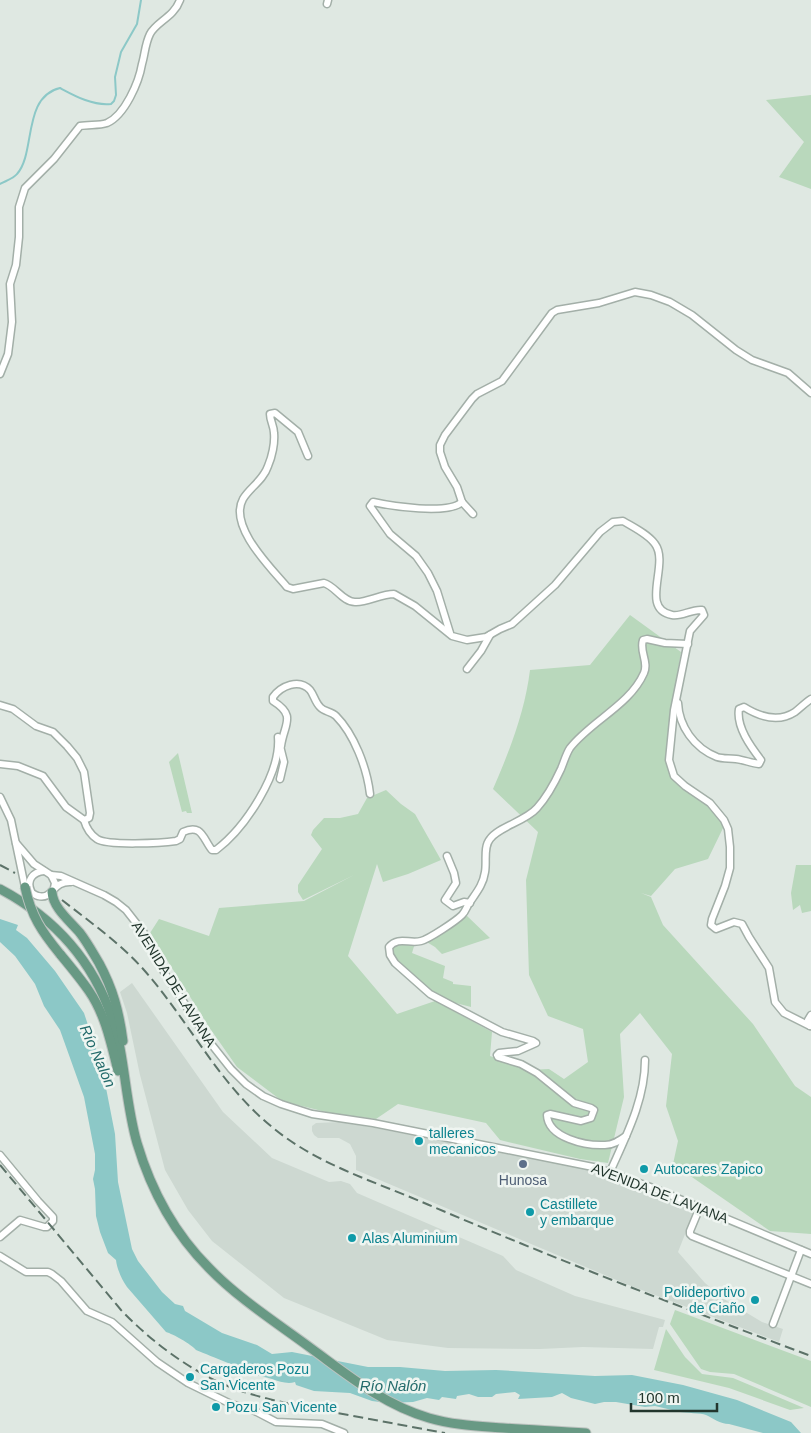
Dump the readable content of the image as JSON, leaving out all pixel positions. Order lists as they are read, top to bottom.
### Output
{
  "streets": {
    "street": ["AVENIDA DE LAVIANA"]
  },
  "water": ["Río Nalón"],
  "places": [
    "talleres mecanicos",
    "Hunosa",
    "Autocares Zapico",
    "Castillete y embarque",
    "Alas Aluminium",
    "Polideportivo de Ciaño",
    "Cargaderos Pozu San Vicente",
    "Pozu San Vicente"
  ],
  "scale_bar": "100 m"
}
